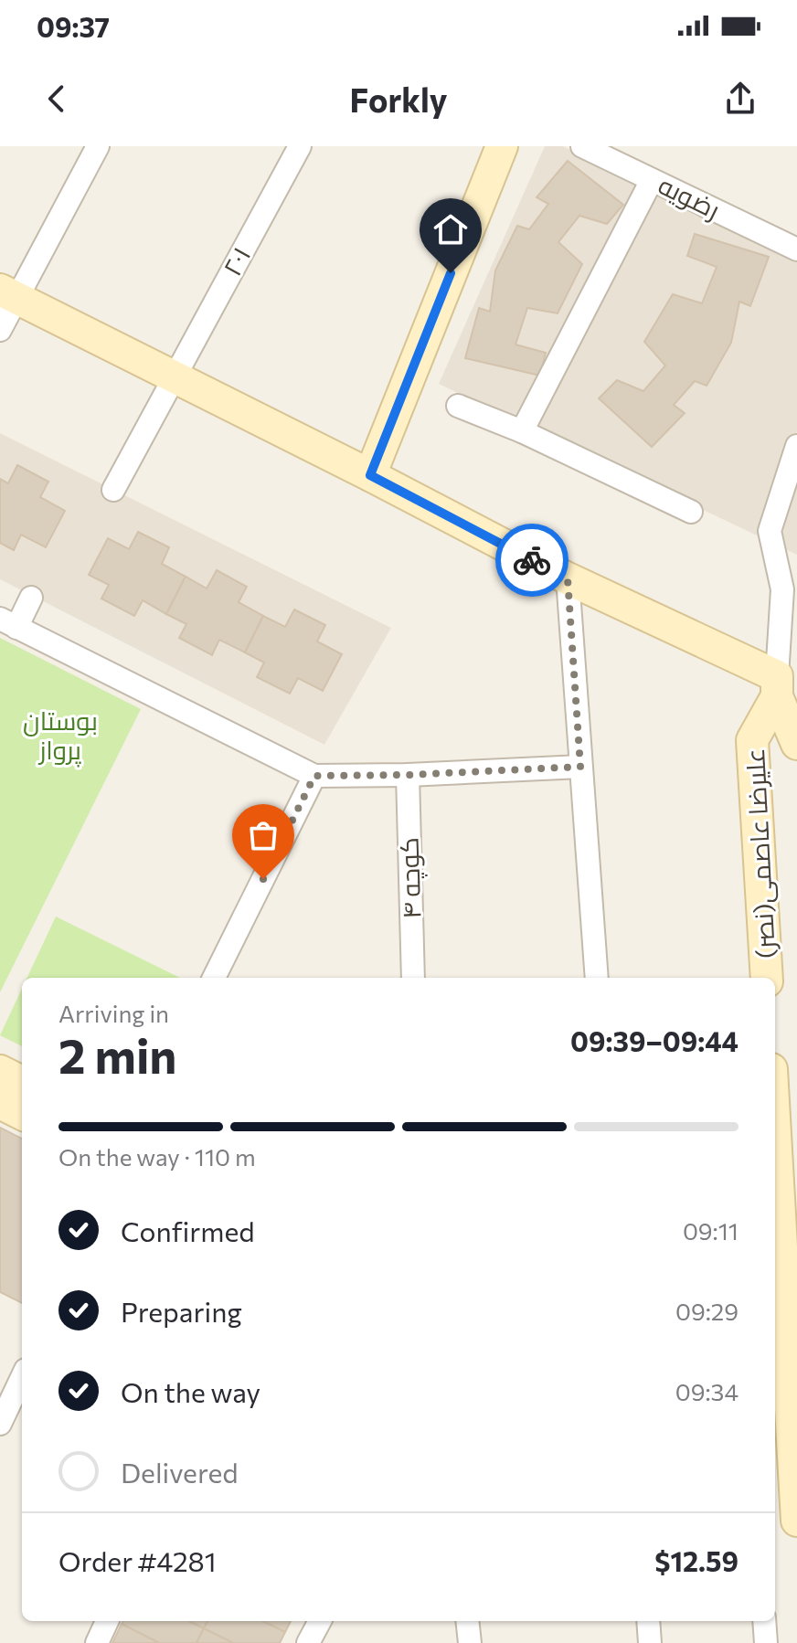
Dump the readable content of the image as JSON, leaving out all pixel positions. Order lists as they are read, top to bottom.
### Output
{
  "streets": {
    "street": [
      "رضویه",
      "۲۰۱",
      "علیرضا عاصمی(نصر)",
      "کوچه ۴"
    ]
  },
  "parks": ["بوستان پرواز"],
  "page": {
    "status": "09:37",
    "header": "Forkly",
    "heading": ["2 min", "Arriving in", "09:39–09:44"],
    "panel": ["Order #4281", "$12.59"],
    "bar": "On the way · 110 m",
    "list": [
      ["Confirmed", "09:11"],
      ["Preparing", "09:29"],
      ["On the way", "09:34"],
      "Delivered"
    ]
  }
}
